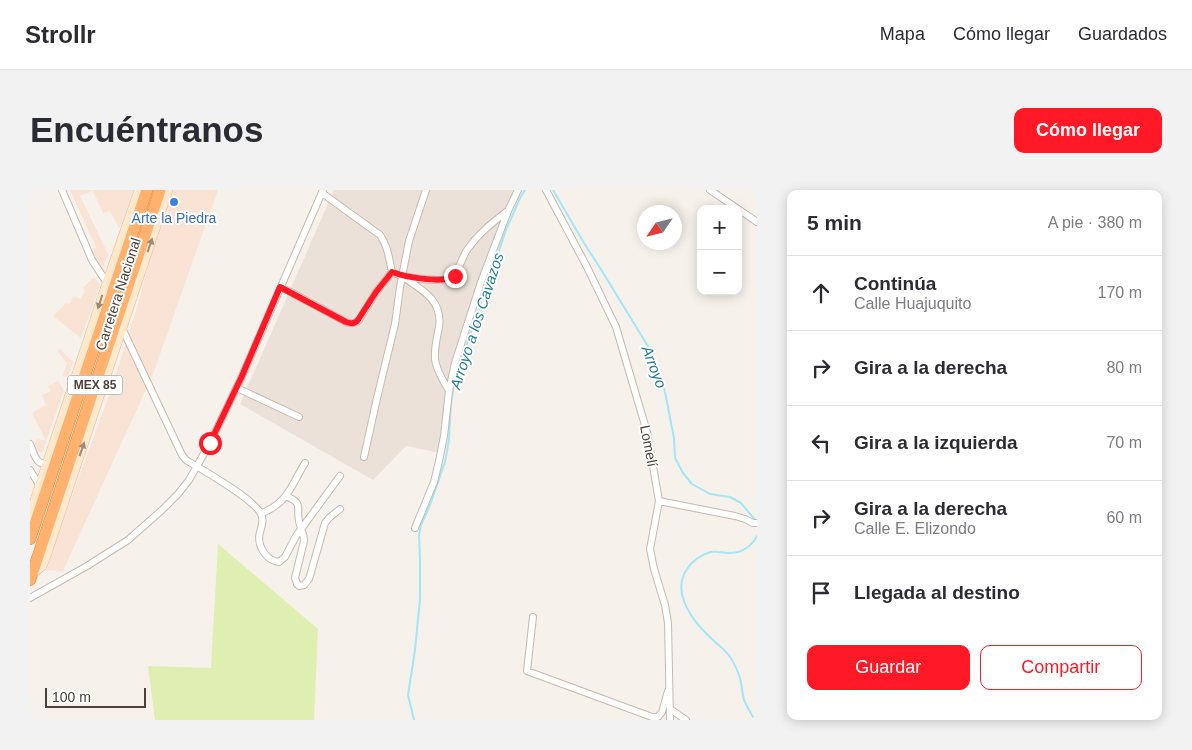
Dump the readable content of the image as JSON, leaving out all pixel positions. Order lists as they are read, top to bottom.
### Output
{
  "streets": {
    "highway": ["Carretera Nacional", "MEX 85"],
    "street": ["Lomelí"]
  },
  "water": ["Arroyo a los Cavazos", "Arroyo"],
  "places": ["Arte la Piedra"],
  "scale_bar": "100 m",
  "north": "bottom left",
  "page": {
    "header": "Strollr",
    "nav": ["Mapa", "Cómo llegar", "Guardados"],
    "buttons": [
      "Cómo llegar",
      ["Guardar", "Compartir"]
    ],
    "title": "Encuéntranos",
    "heading": ["5 min", "A pie · 380 m"],
    "map_buttons": ["+", "−"],
    "list": [
      ["Continúa", "Calle Huajuquito", "170 m"],
      ["Gira a la derecha", "80 m"],
      ["Gira a la izquierda", "70 m"],
      ["Gira a la derecha", "Calle E. Elizondo", "60 m"],
      "Llegada al destino"
    ],
    "scale": "100 m"
  }
}
